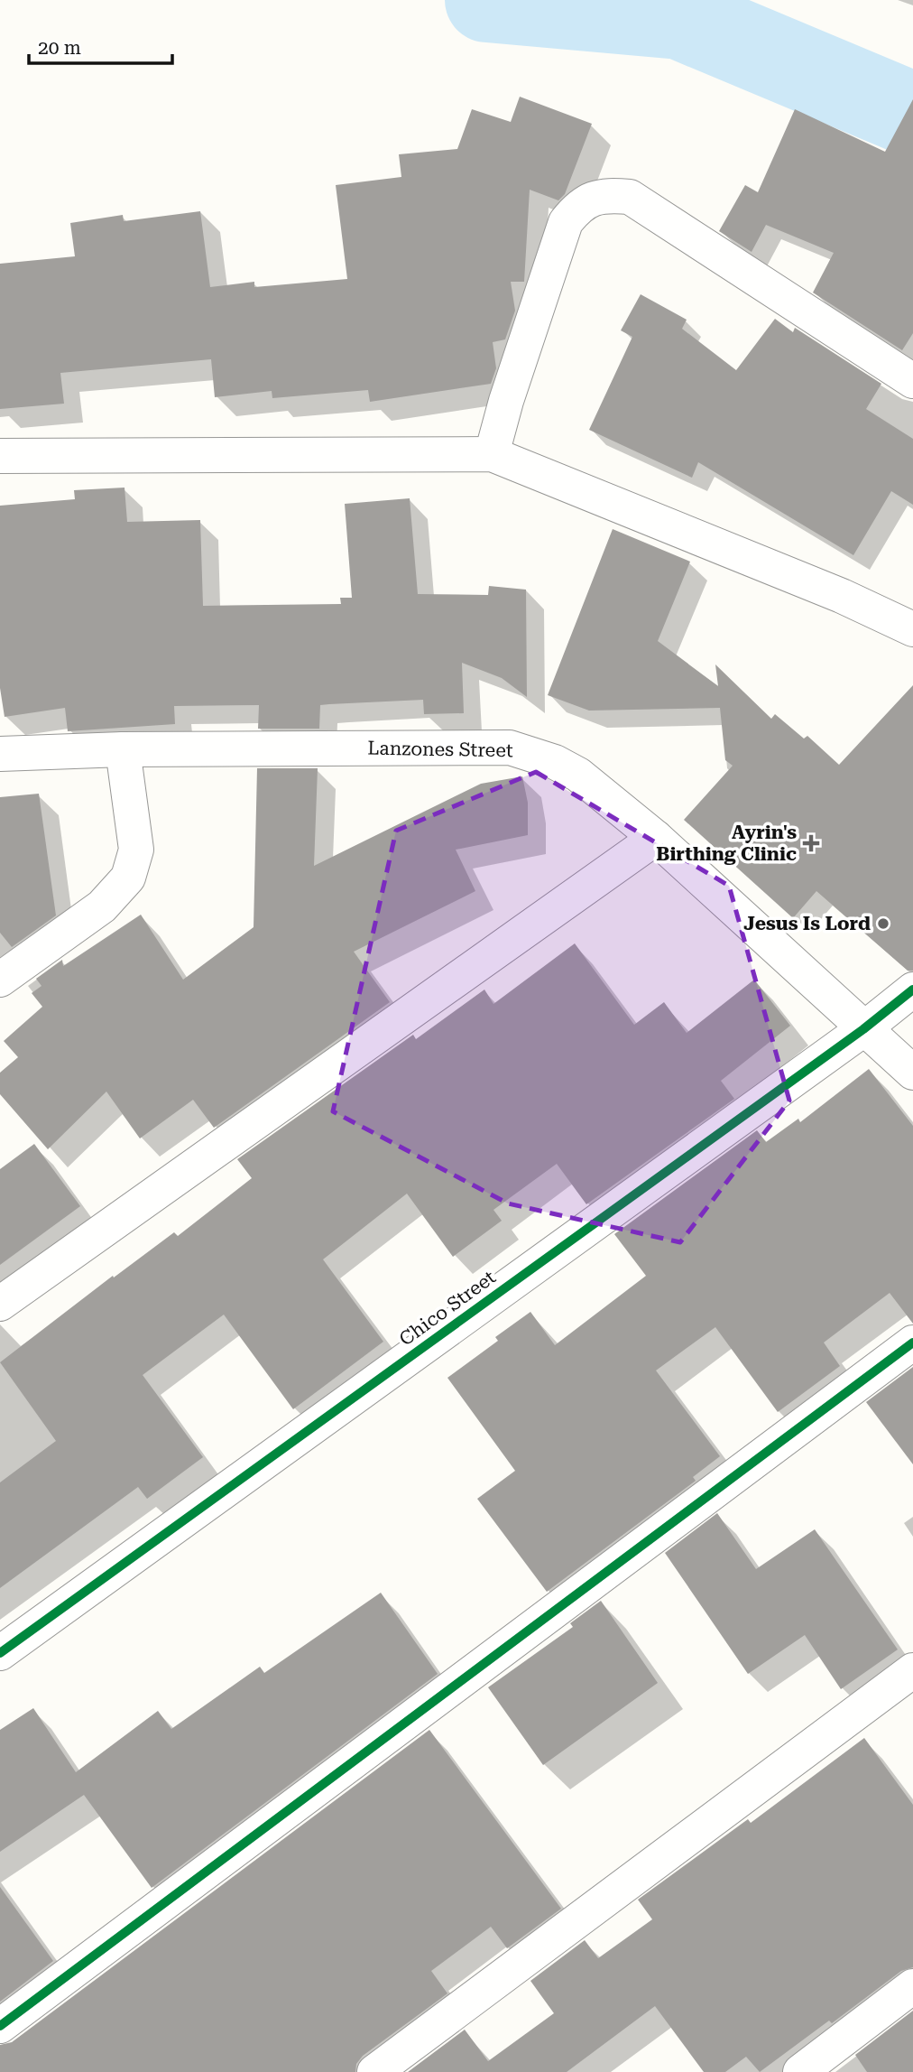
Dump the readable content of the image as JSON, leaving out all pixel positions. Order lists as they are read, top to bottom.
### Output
{
  "streets": {
    "street": ["Lanzones Street", "Chico Street"]
  },
  "crossings": [
    ["Lanzones Street", "Chico Street"]
  ],
  "places": {
    "health": ["Ayrin's Birthing Clinic"],
    "other": ["Jesus Is Lord"]
  },
  "scale_bar": "20 m"
}
